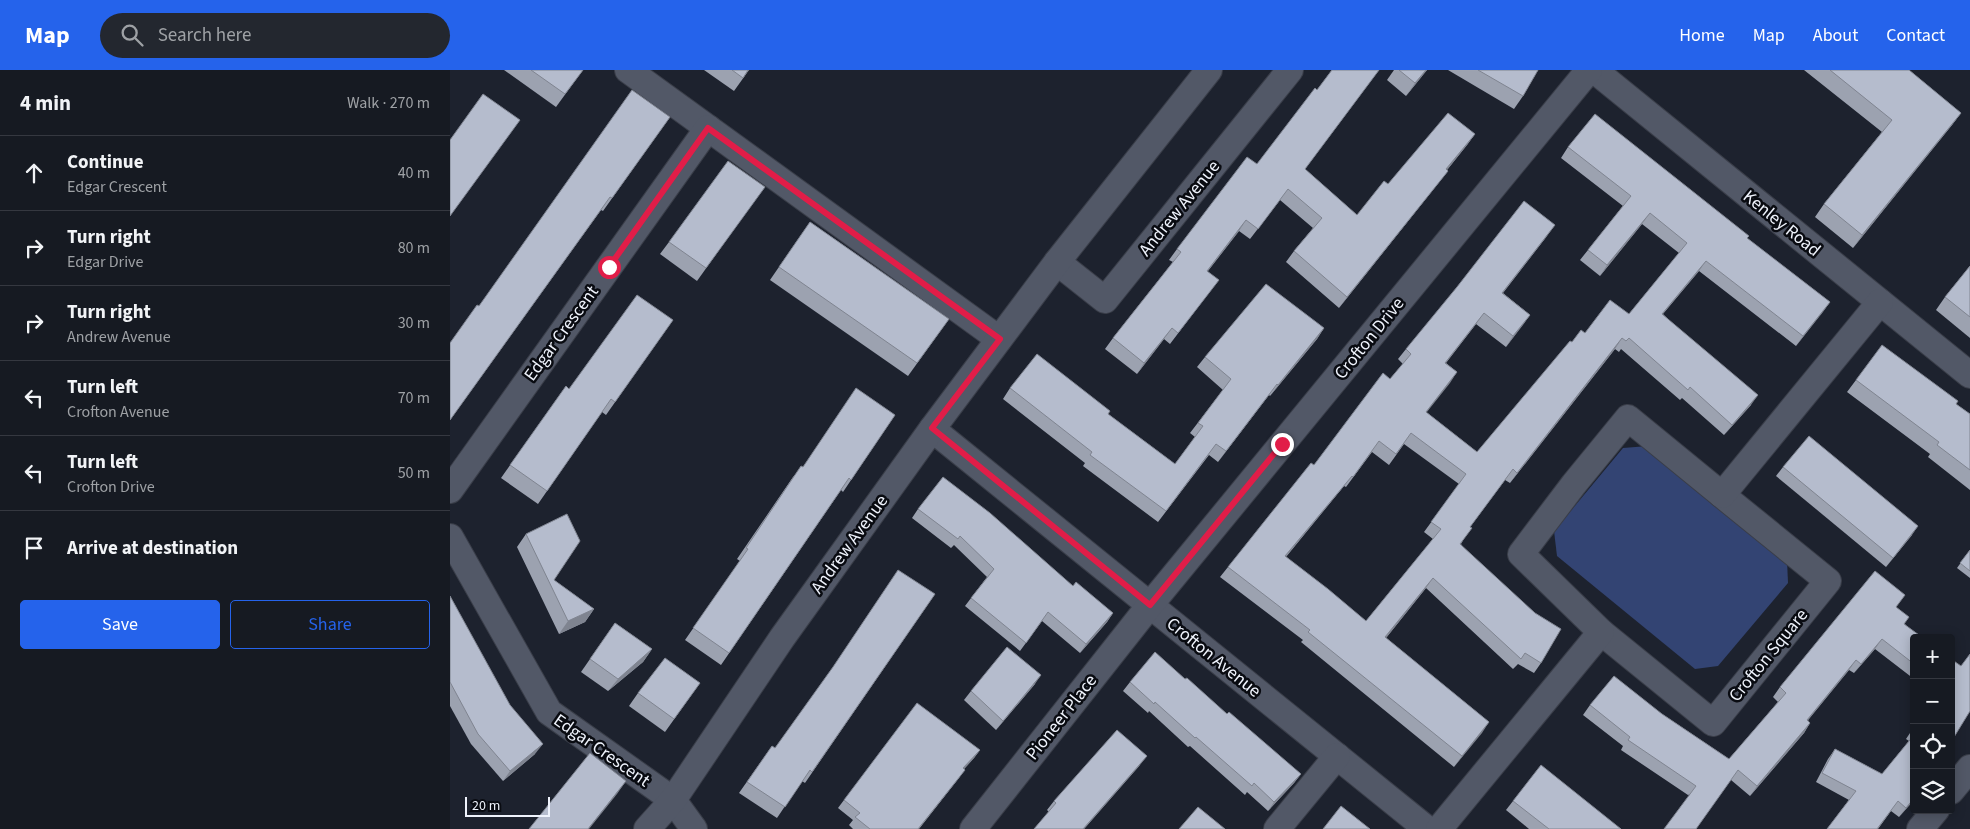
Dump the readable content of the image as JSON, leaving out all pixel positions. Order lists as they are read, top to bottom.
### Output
{
  "streets": {
    "street": [
      "Andrew Avenue",
      "Kenley Road",
      "Edgar Crescent",
      "Crofton Drive",
      "Crofton Square",
      "Crofton Avenue",
      "Pioneer Place"
    ]
  },
  "crossings": [
    ["Andrew Avenue", "Edgar Crescent"],
    ["Andrew Avenue", "Crofton Avenue"],
    ["Crofton Drive", "Crofton Avenue"],
    ["Crofton Drive", "Pioneer Place"],
    ["Crofton Avenue", "Pioneer Place"]
  ],
  "scale_bar": "20 m",
  "page": {
    "header": "Map",
    "search": "Search here",
    "nav": [
      "Home",
      "Map",
      "About",
      "Contact"
    ],
    "heading": ["4 min", "Walk · 270 m"],
    "list": [
      ["Continue", "Edgar Crescent", "40 m"],
      ["Turn right", "Edgar Drive", "80 m"],
      ["Turn right", "Andrew Avenue", "30 m"],
      ["Turn left", "Crofton Avenue", "70 m"],
      ["Turn left", "Crofton Drive", "50 m"],
      "Arrive at destination"
    ],
    "buttons": ["Save", "Share"],
    "map_buttons": ["+", "−"],
    "scale": "20 m"
  }
}
